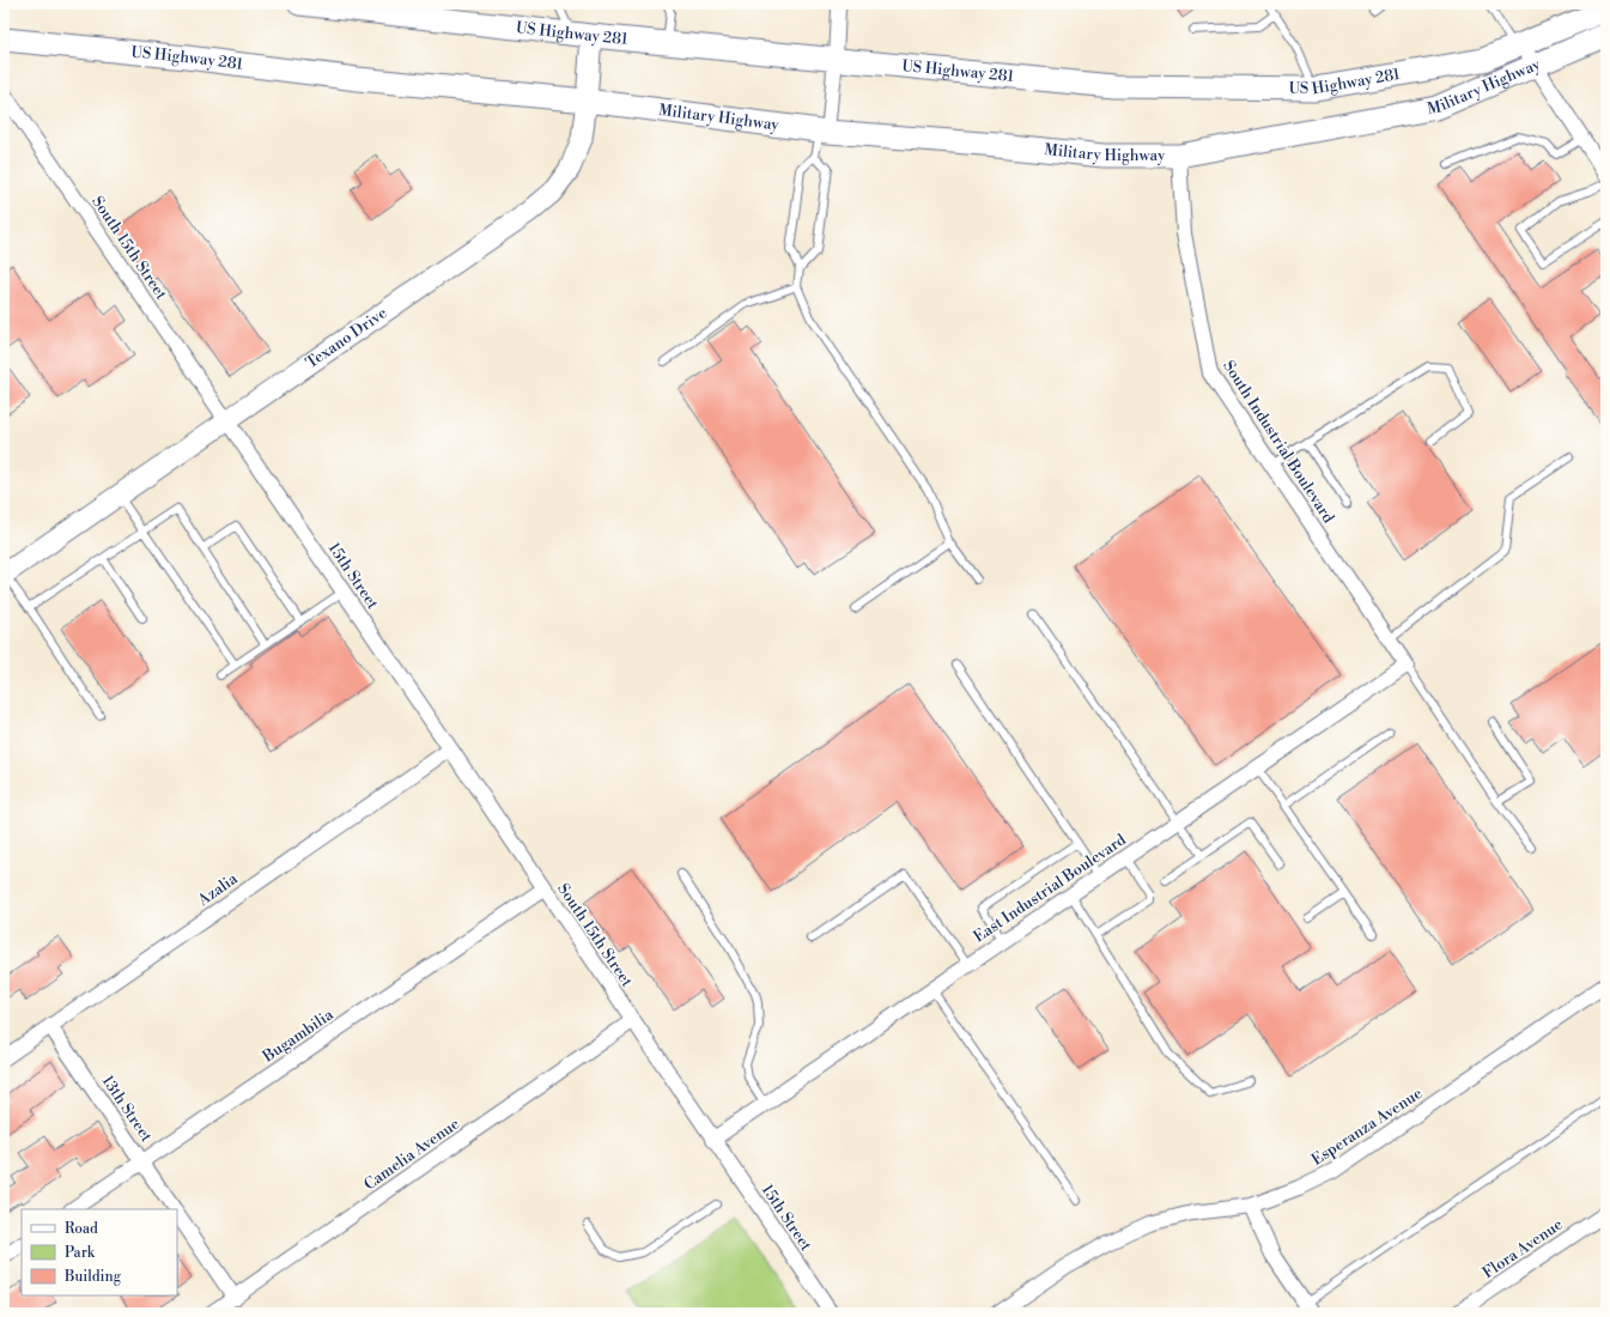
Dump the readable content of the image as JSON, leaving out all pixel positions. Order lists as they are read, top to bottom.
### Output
{
  "streets": {
    "main road": ["US Highway 281", "Military Highway"],
    "street": [
      "South 15th Street",
      "Texano Drive",
      "South Industrial Boulevard",
      "15th Street",
      "East Industrial Boulevard",
      "Azalia",
      "Bugambilia",
      "13th Street",
      "Esperanza Avenue",
      "Camelia Avenue",
      "Flora Avenue"
    ]
  },
  "crossings": [
    ["US Highway 281", "Military Highway"],
    ["US Highway 281", "Texano Drive"],
    ["Military Highway", "Texano Drive"],
    ["Military Highway", "South Industrial Boulevard"],
    ["South 15th Street", "Texano Drive"],
    ["South 15th Street", "15th Street"],
    ["South 15th Street", "East Industrial Boulevard"],
    ["South 15th Street", "Azalia"],
    ["South 15th Street", "Bugambilia"],
    ["South 15th Street", "Camelia Avenue"],
    ["Texano Drive", "15th Street"],
    ["South Industrial Boulevard", "East Industrial Boulevard"],
    ["15th Street", "East Industrial Boulevard"],
    ["15th Street", "Azalia"],
    ["Azalia", "13th Street"],
    ["Bugambilia", "13th Street"],
    ["13th Street", "Camelia Avenue"]
  ],
  "legend": ["Road", "Park", "Building"]
}
